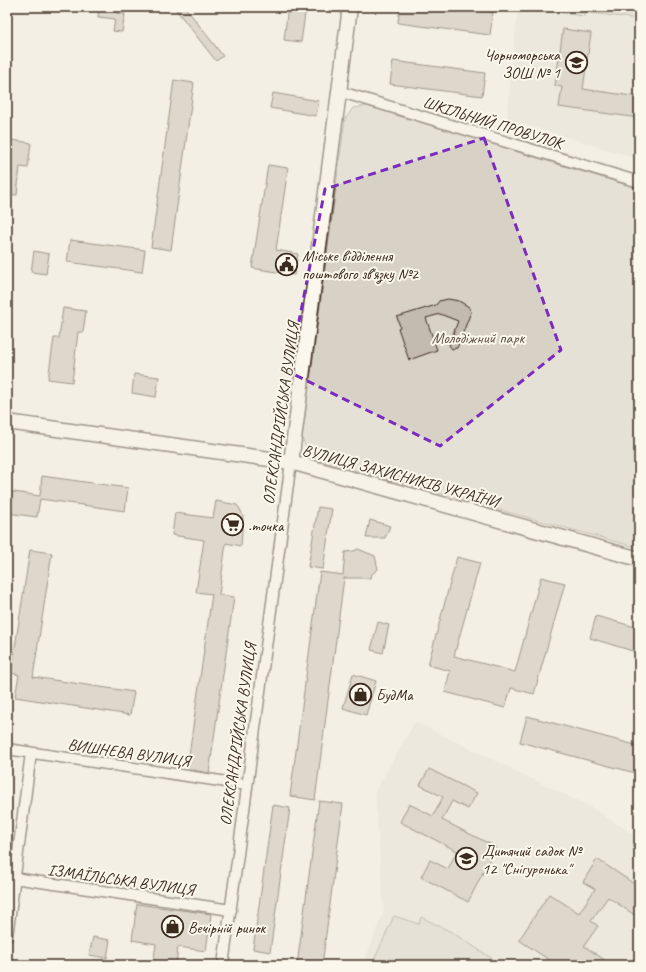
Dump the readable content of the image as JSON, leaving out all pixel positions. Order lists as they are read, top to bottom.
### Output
{
  "streets": {
    "main road": ["ОЛЕКСАНДРІЙСЬКА ВУЛИЦЯ", "ВУЛИЦЯ ЗАХИСНИКІВ УКРАЇНИ"],
    "street": ["ШКІЛЬНИЙ ПРОВУЛОК", "ВИШНЕВА ВУЛИЦЯ", "ІЗМАЇЛЬСЬКА ВУЛИЦЯ"]
  },
  "crossings": [
    ["ШКІЛЬНИЙ ПРОВУЛОК", "ОЛЕКСАНДРІЙСЬКА ВУЛИЦЯ"],
    ["ОЛЕКСАНДРІЙСЬКА ВУЛИЦЯ", "ВУЛИЦЯ ЗАХИСНИКІВ УКРАЇНИ"],
    ["ОЛЕКСАНДРІЙСЬКА ВУЛИЦЯ", "ВИШНЕВА ВУЛИЦЯ"],
    ["ОЛЕКСАНДРІЙСЬКА ВУЛИЦЯ", "ІЗМАЇЛЬСЬКА ВУЛИЦЯ"]
  ],
  "parks": ["Молодіжний парк"],
  "places": {
    "school or university": ["Чорноморська ЗОШ № 1", "Дитячий садок № 12 \"Снігуронька\""],
    "public building": ["Міське відділення поштового зв'язку №2"],
    "supermarket": [".точка"],
    "shop": ["БудМа", "Вечірній ринок"]
  }
}
